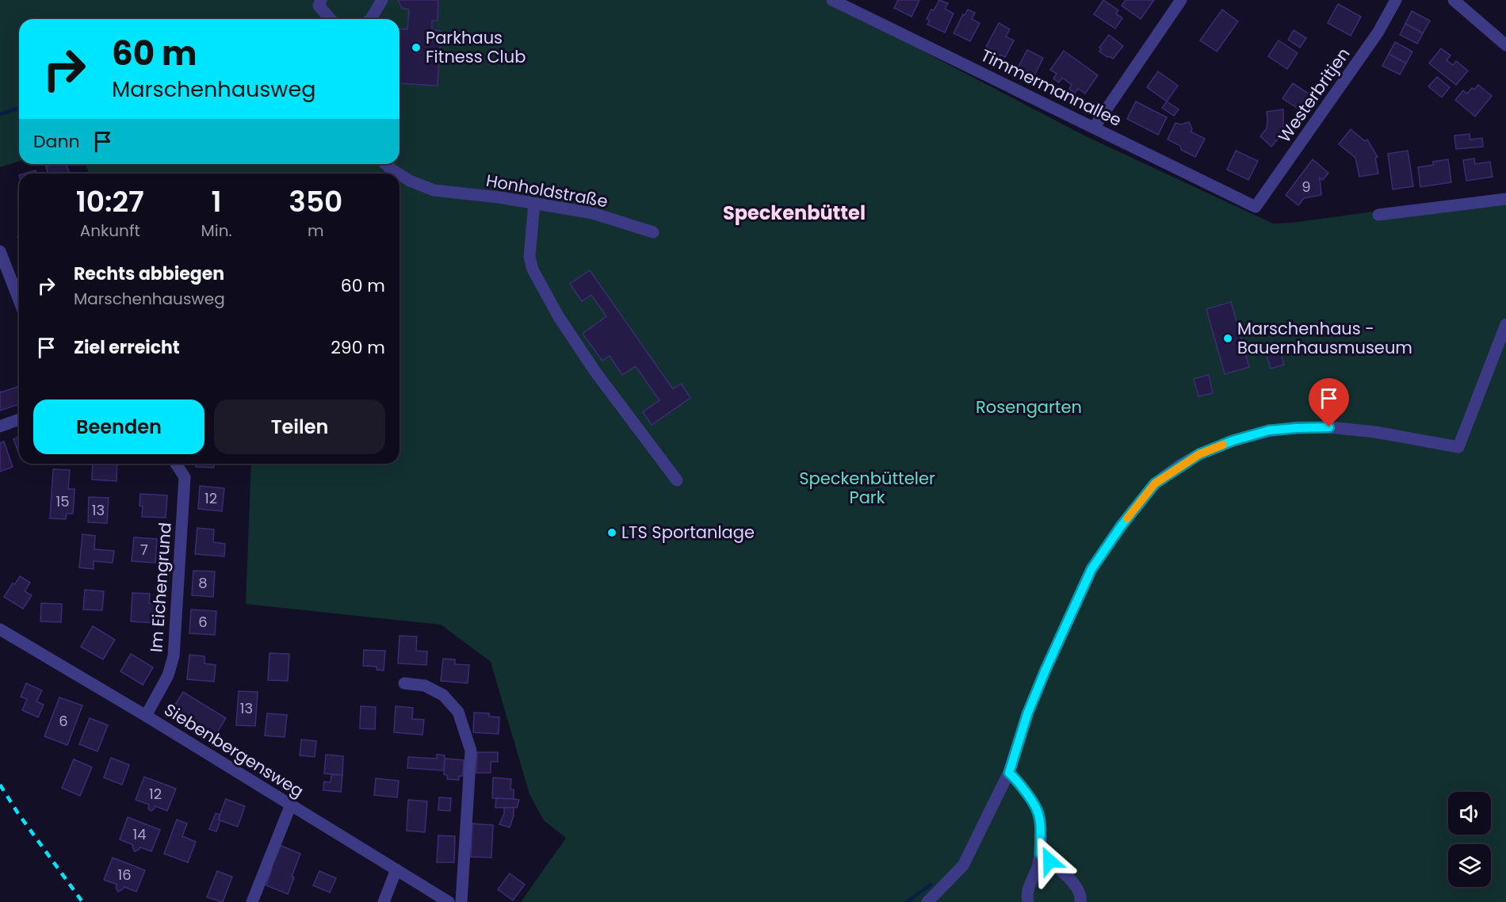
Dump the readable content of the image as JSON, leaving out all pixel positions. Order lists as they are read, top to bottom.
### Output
{
  "streets": {
    "street": [
      "Timmermannallee",
      "Westerbritjen",
      "Honholdstraße",
      "Im Eichengrund",
      "Siebenbergensweg"
    ]
  },
  "crossings": [
    ["Timmermannallee", "Westerbritjen"],
    ["Im Eichengrund", "Siebenbergensweg"]
  ],
  "districts": ["Speckenbüttel"],
  "parks": ["Rosengarten", "Speckenbütteler Park"],
  "places": ["Parkhaus Fitness Club", "Marschenhaus - Bauernhausmuseum", "LTS Sportanlage"],
  "house_numbers": [
    "9",
    "12",
    "15",
    "13",
    "7",
    "8",
    "6",
    "13",
    "6",
    "12",
    "14",
    "16"
  ],
  "page": {
    "turn": ["60 m", "Marschenhausweg"],
    "then": "Dann",
    "eta": [
      "10:27",
      "Ankunft",
      "1",
      "Min.",
      "350",
      "m"
    ],
    "list": [
      {
        "name": "Rechts abbiegen",
        "note": "Marschenhausweg",
        "value": "60 m"
      },
      {
        "name": "Ziel erreicht",
        "value": "290 m"
      }
    ],
    "buttons": ["Beenden", "Teilen"]
  }
}
